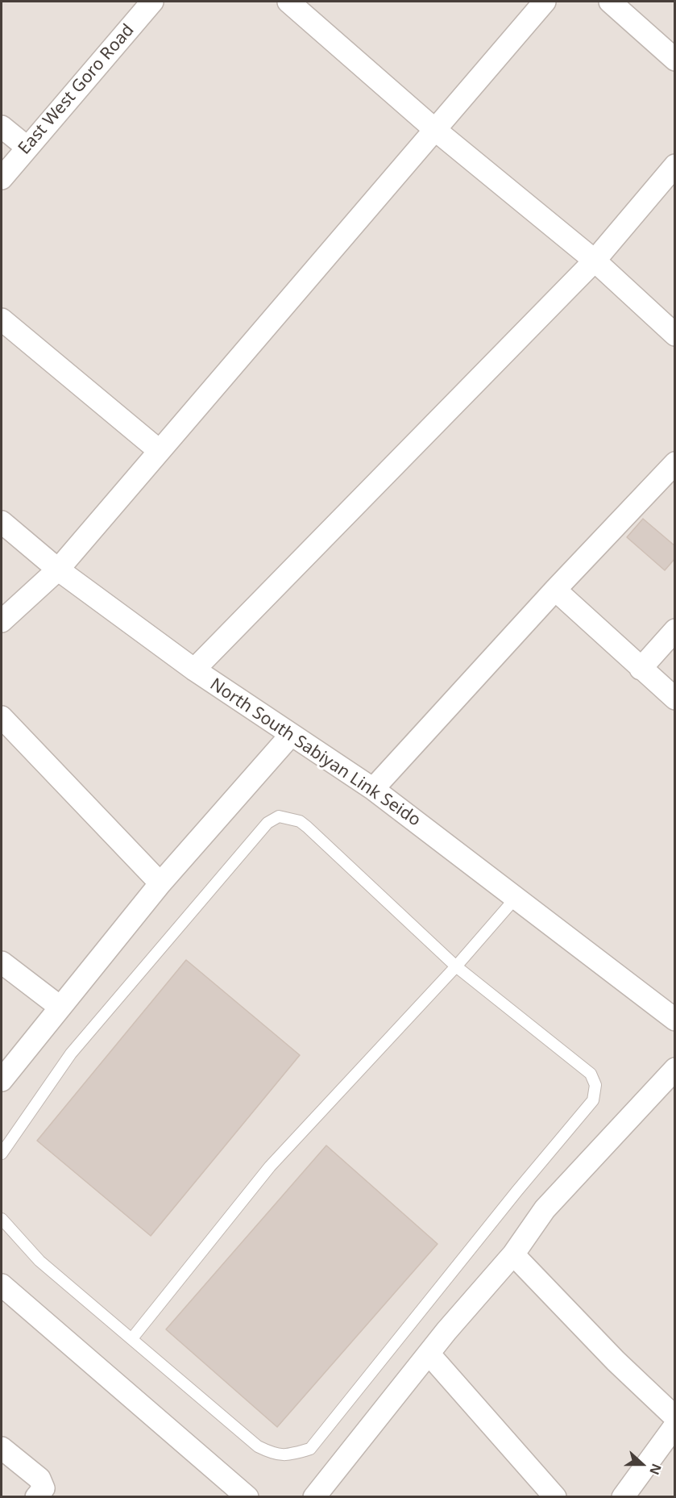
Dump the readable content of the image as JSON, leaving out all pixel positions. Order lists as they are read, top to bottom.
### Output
{
  "streets": {
    "street": ["East West Goro Road", "North South Sabiyan Link Seido"]
  },
  "north": "right"
}
